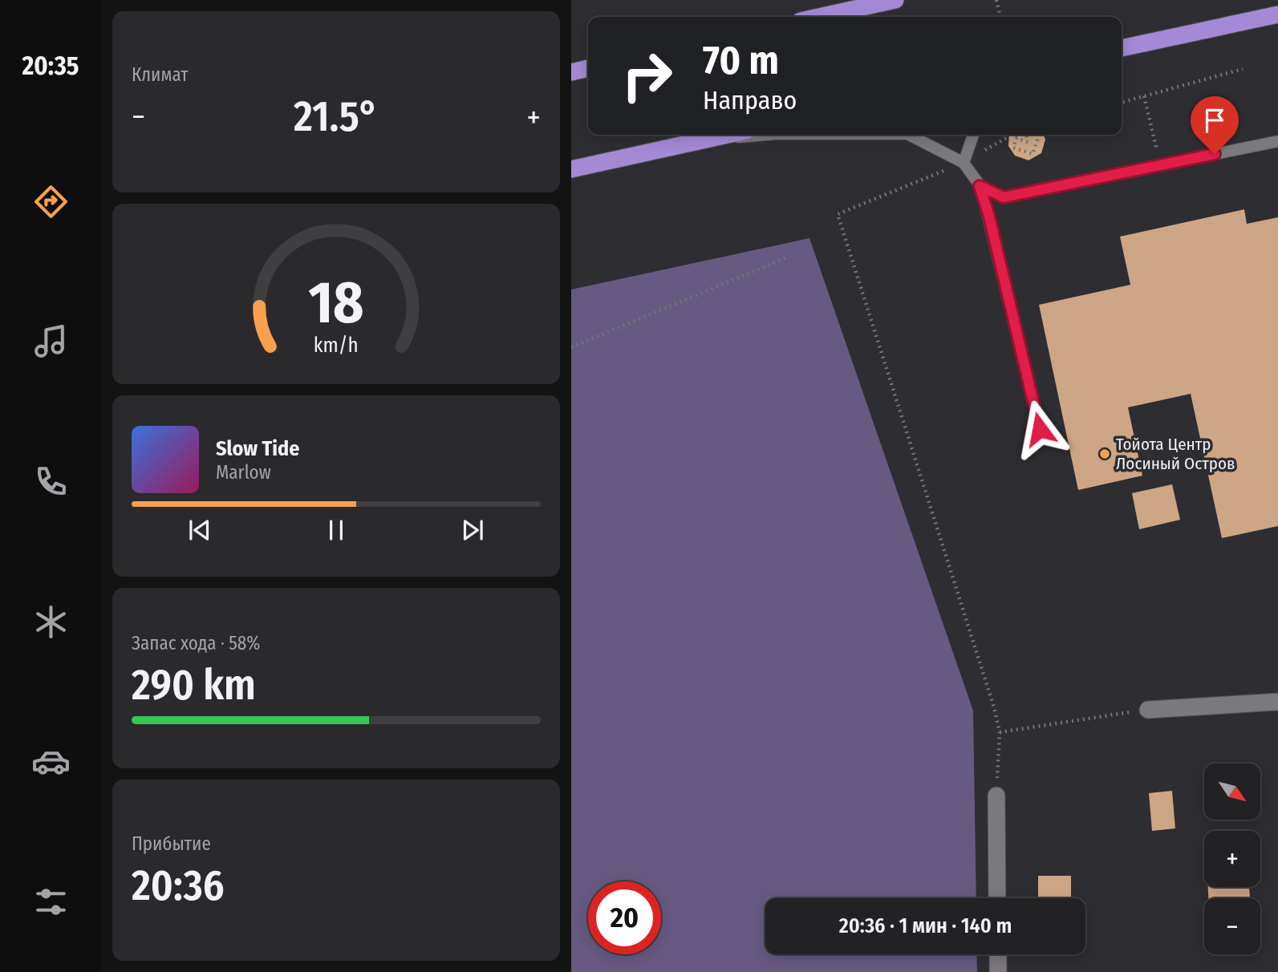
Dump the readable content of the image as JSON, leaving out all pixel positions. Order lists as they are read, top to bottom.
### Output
{
  "places": ["Тойота Центр Лосиный Остров"],
  "north": "bottom right",
  "page": {
    "tabs": "20:35",
    "tile": [
      "Климат",
      ["Запас хода · 58%", "290 km"],
      ["Прибытие", "20:36"]
    ],
    "turn": ["70 m", "Направо"],
    "heat": ["−", "21.5°", "+"],
    "song": ["Slow Tide", "Marlow"],
    "map_buttons": ["+", "−"],
    "limit": "20",
    "trip": "20:36 · 1 мин · 140 m",
    "gauge": ["18", "km/h"]
  }
}
